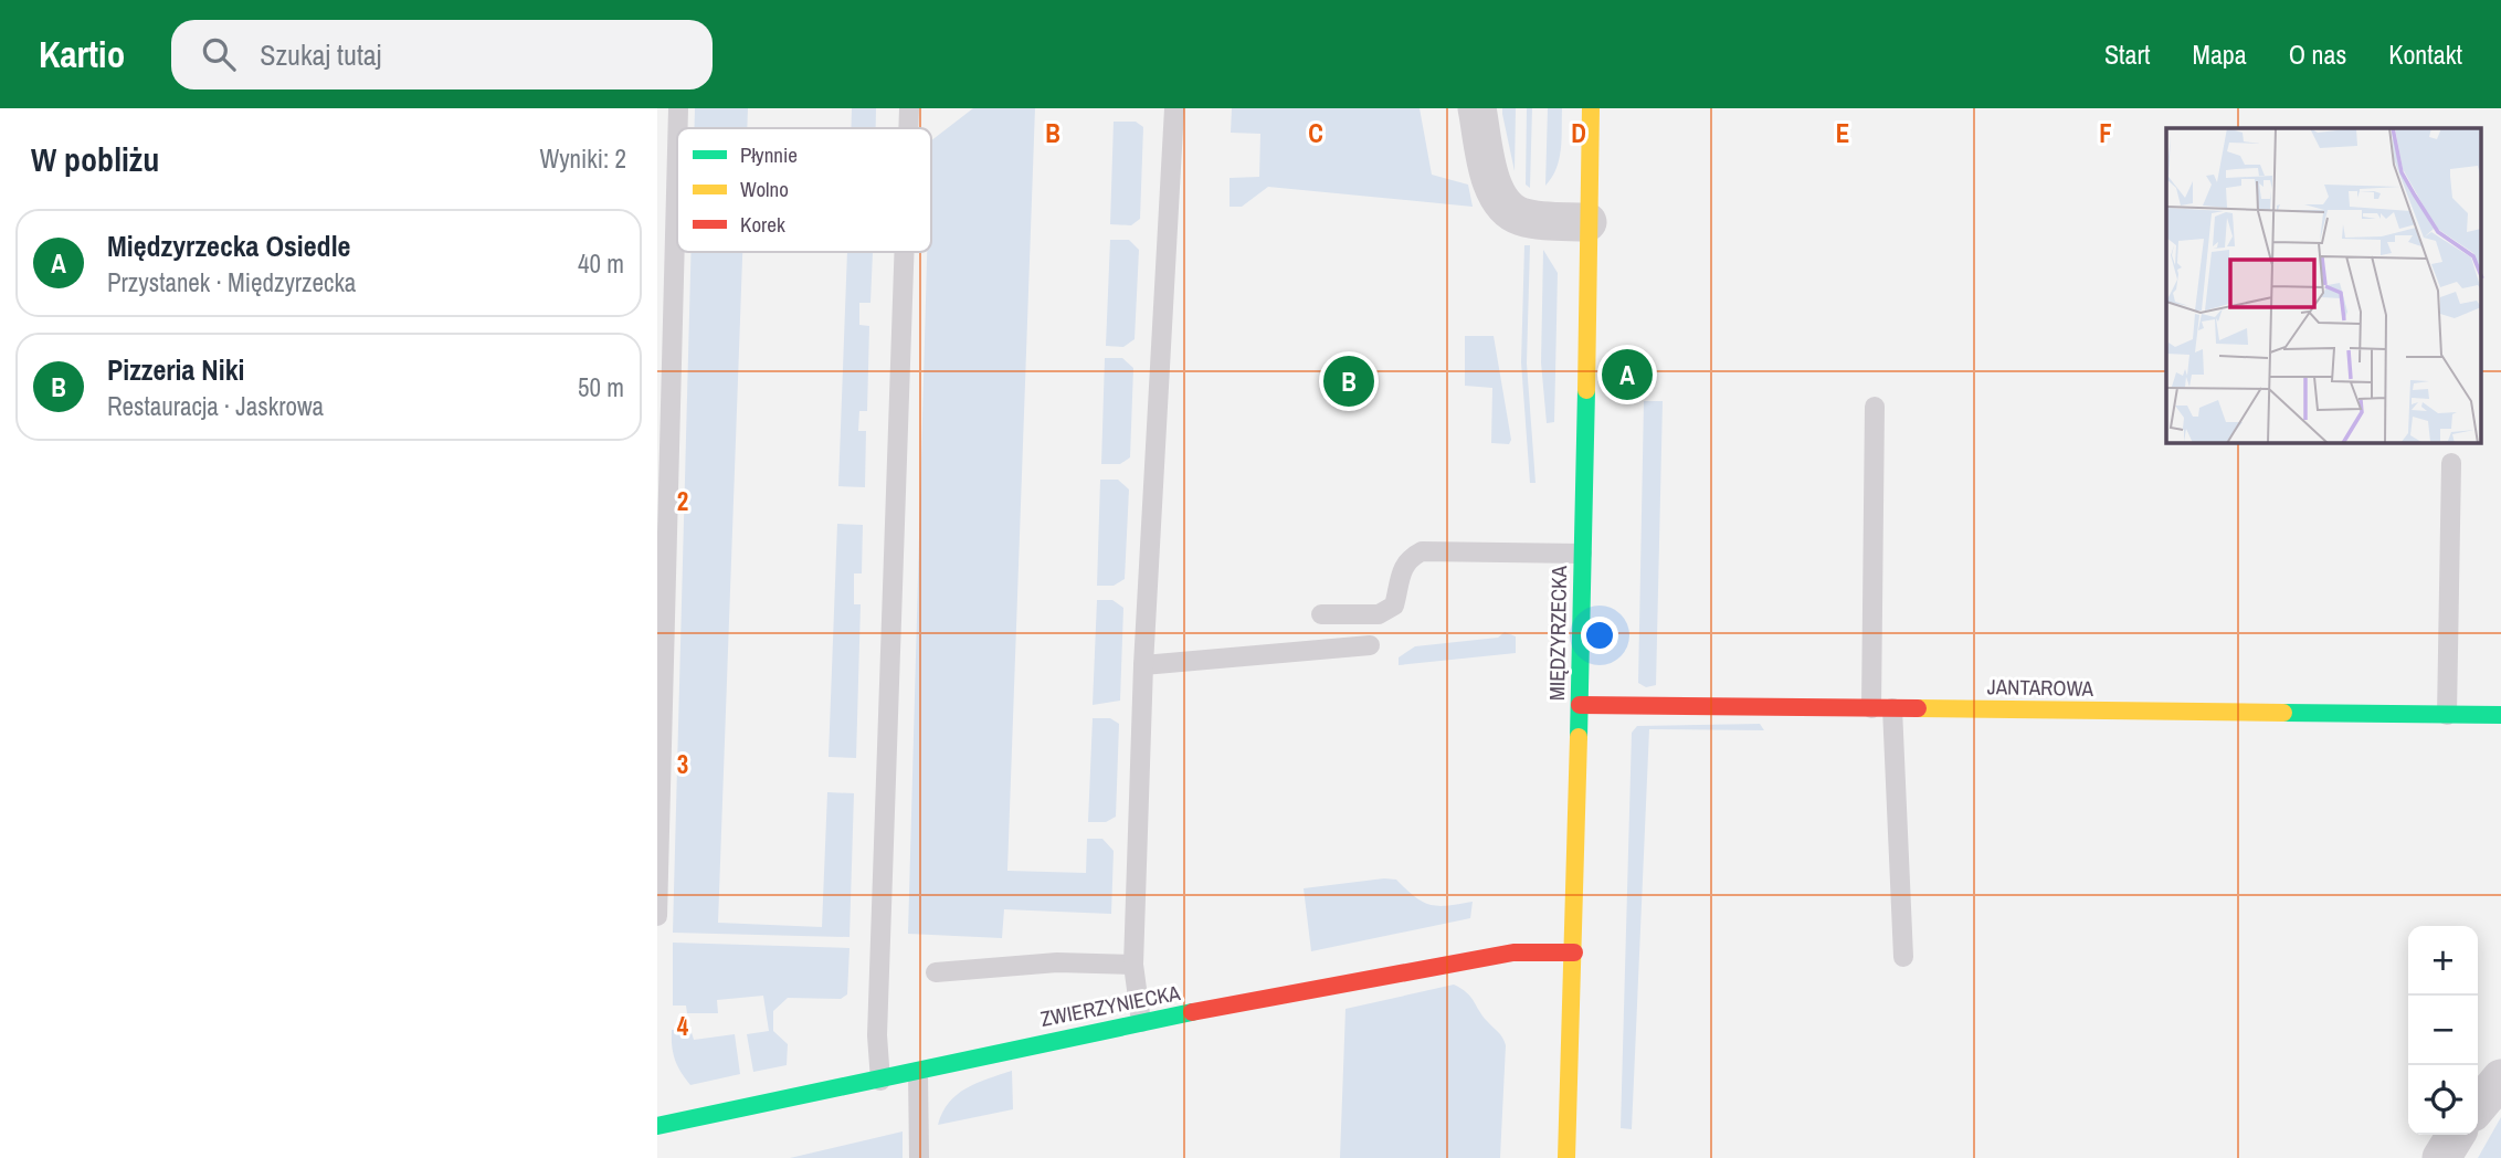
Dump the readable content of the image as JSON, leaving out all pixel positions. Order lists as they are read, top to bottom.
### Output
{
  "streets": {
    "street": ["MIĘDZYRZECKA", "JANTAROWA", "ZWIERZYNIECKA"]
  },
  "crossings": [
    ["MIĘDZYRZECKA", "JANTAROWA"],
    ["MIĘDZYRZECKA", "ZWIERZYNIECKA"]
  ],
  "legend": ["Płynnie", "Wolno", "Korek"],
  "page": {
    "header": "Kartio",
    "search": "Szukaj tutaj",
    "nav": [
      "Start",
      "Mapa",
      "O nas",
      "Kontakt"
    ],
    "heading": ["W pobliżu", "Wyniki: 2"],
    "list": [
      {
        "mark": "A",
        "name": "Międzyrzecka Osiedle",
        "note": "Przystanek · Międzyrzecka",
        "value": "40 m"
      },
      {
        "mark": "B",
        "name": "Pizzeria Niki",
        "note": "Restauracja · Jaskrowa",
        "value": "50 m"
      }
    ],
    "pins": ["A", "B"],
    "map_buttons": ["+", "−"]
  },
  "grid": {
    "columns": [
      "B",
      "C",
      "D",
      "E",
      "F"
    ],
    "rows": ["2", "3", "4"]
  }
}
